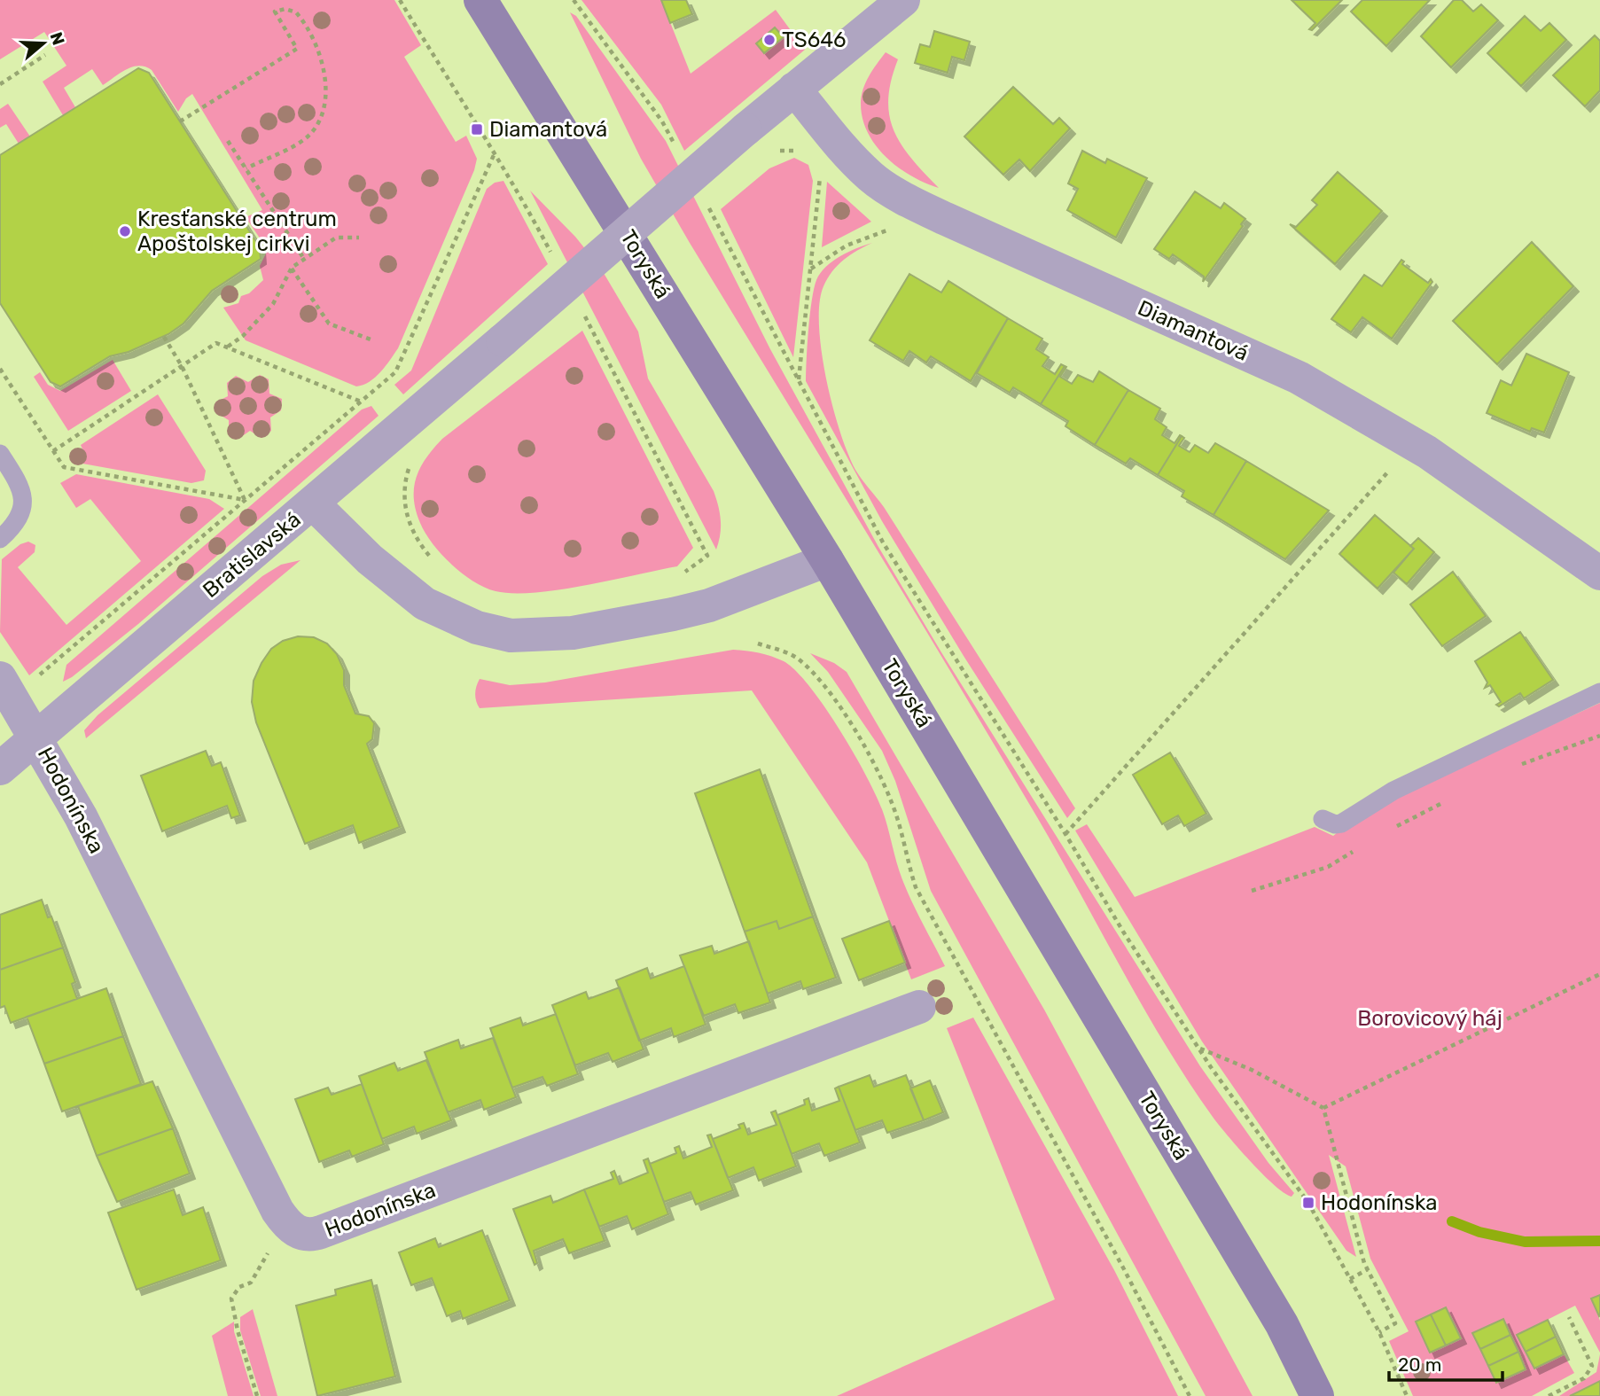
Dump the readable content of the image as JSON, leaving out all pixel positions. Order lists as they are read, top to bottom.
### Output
{
  "streets": {
    "street": [
      "Toryská",
      "Diamantová",
      "Bratislavská",
      "Hodonínska"
    ]
  },
  "crossings": [
    ["Diamantová", "Bratislavská"],
    ["Bratislavská", "Hodonínska"]
  ],
  "parks": ["Borovicový háj"],
  "places": {
    "other": ["TS646", "Kresťanské centrum Apoštolskej cirkvi"],
    "transit": ["Diamantová", "Hodonínska"]
  },
  "scale_bar": "20 m",
  "north": "right"
}
